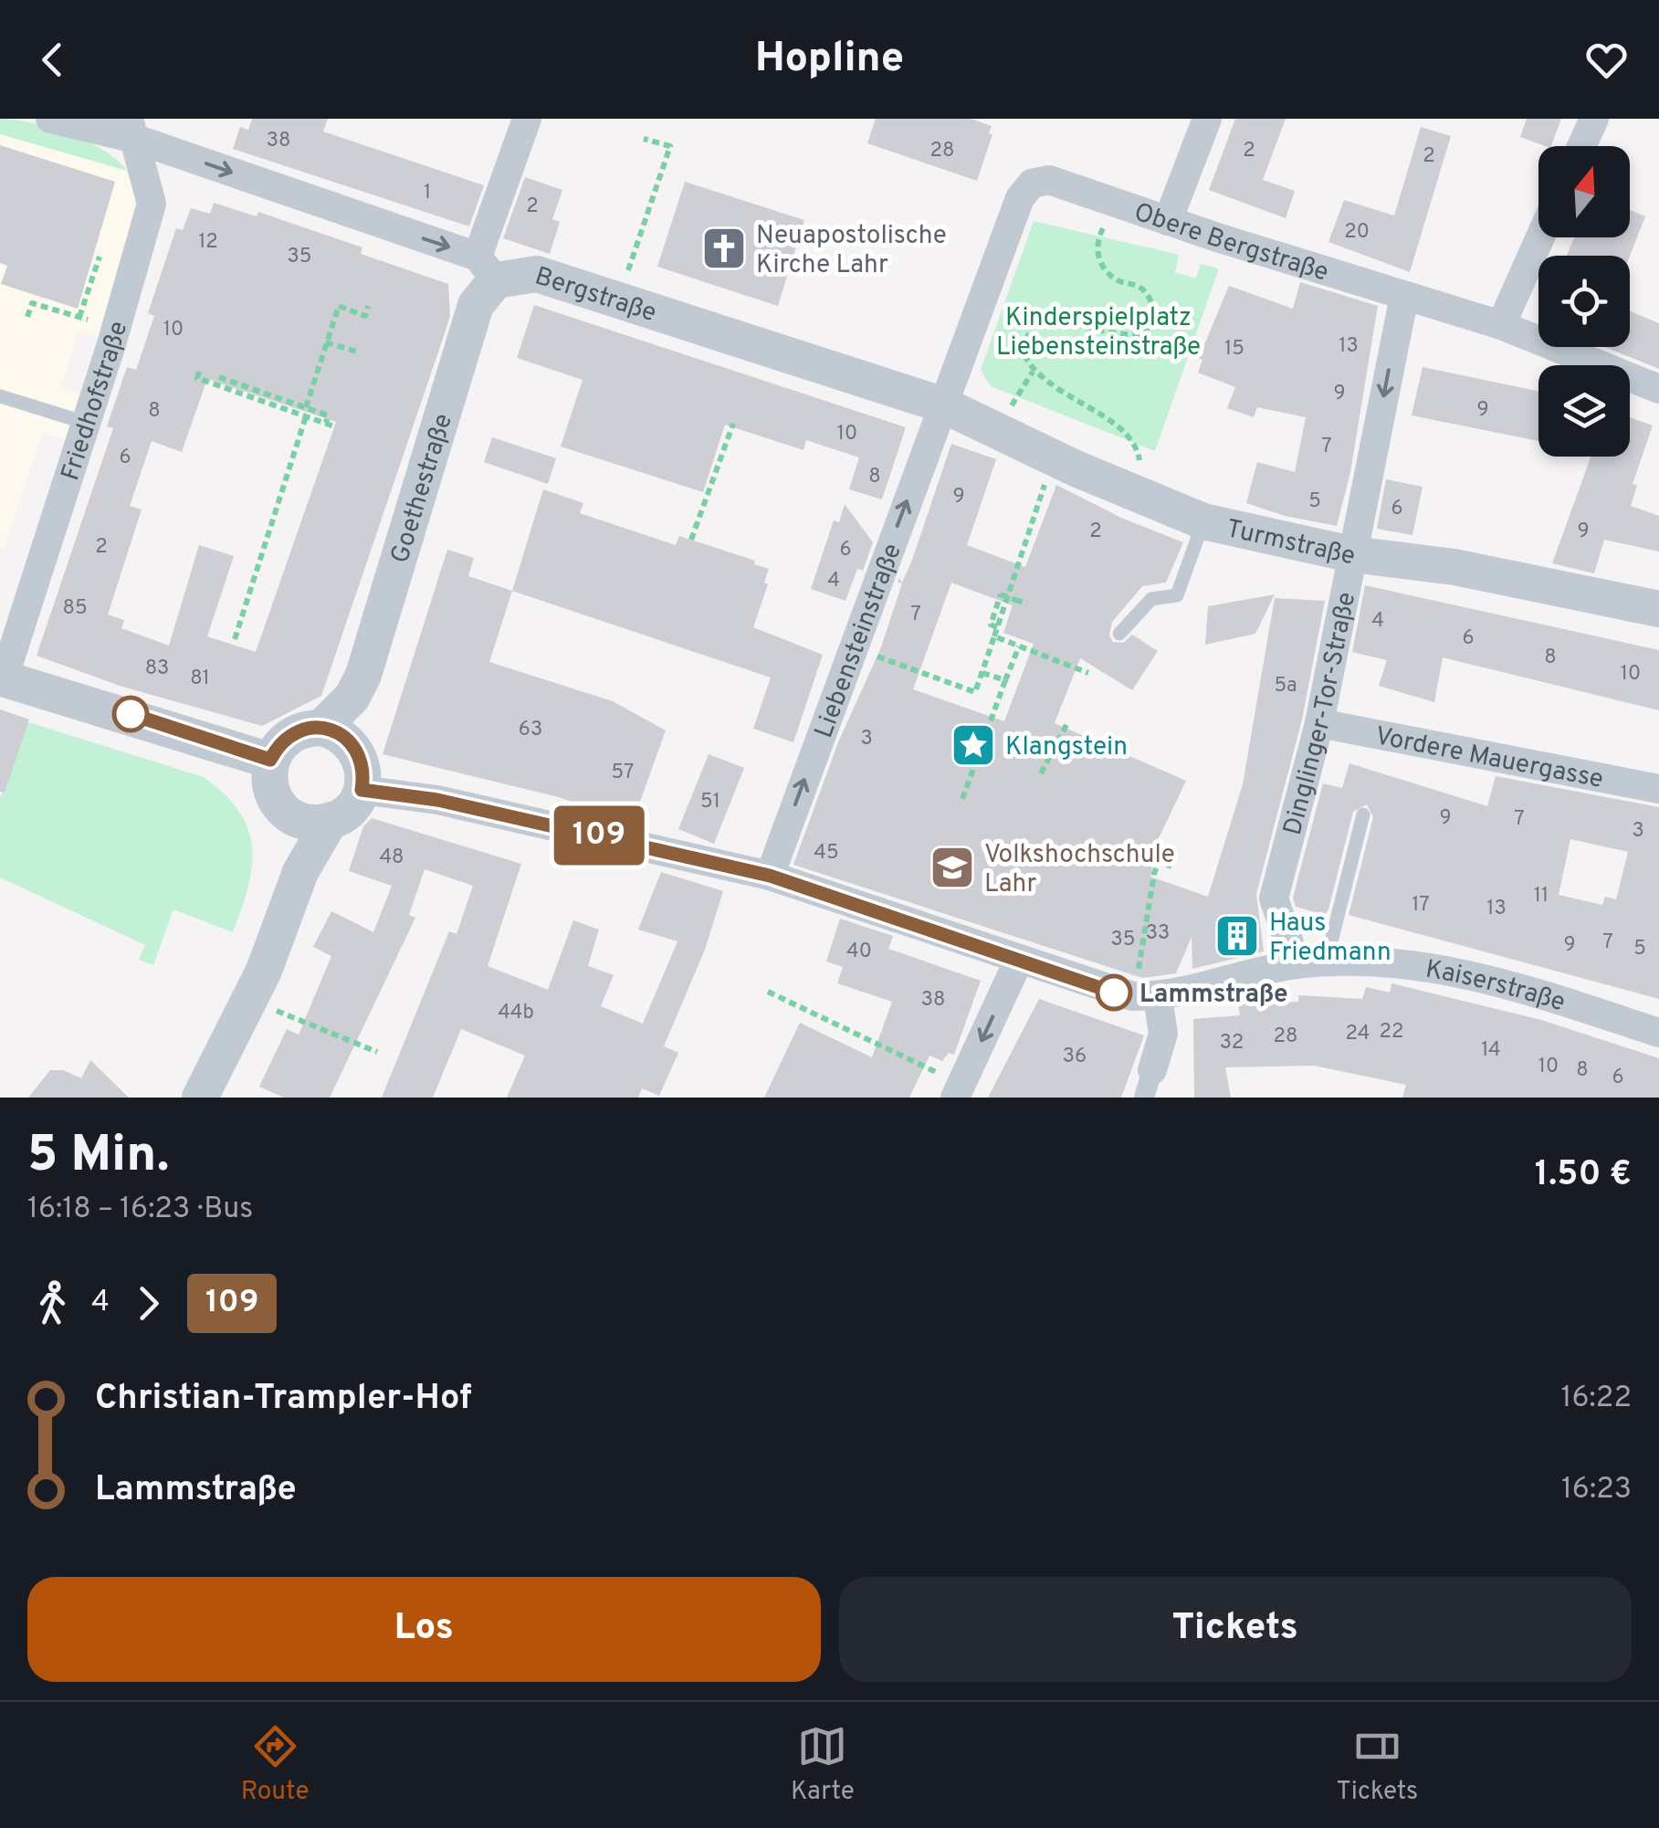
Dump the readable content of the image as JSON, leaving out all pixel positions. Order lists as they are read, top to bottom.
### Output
{
  "streets": {
    "street": [
      "Obere Bergstraße",
      "Bergstraße",
      "Friedhofstraße",
      "Goethestraße",
      "Turmstraße",
      "Liebensteinstraße",
      "Dinglinger-Tor-Straße",
      "Vordere Mauergasse",
      "Kaiserstraße"
    ]
  },
  "crossings": [
    ["Obere Bergstraße", "Bergstraße"],
    ["Obere Bergstraße", "Turmstraße"],
    ["Obere Bergstraße", "Liebensteinstraße"],
    ["Obere Bergstraße", "Dinglinger-Tor-Straße"],
    ["Bergstraße", "Friedhofstraße"],
    ["Bergstraße", "Goethestraße"],
    ["Bergstraße", "Turmstraße"],
    ["Bergstraße", "Liebensteinstraße"],
    ["Turmstraße", "Liebensteinstraße"],
    ["Turmstraße", "Dinglinger-Tor-Straße"],
    ["Dinglinger-Tor-Straße", "Vordere Mauergasse"],
    ["Dinglinger-Tor-Straße", "Kaiserstraße"]
  ],
  "one_way": ["Bergstraße", "Liebensteinstraße", "Dinglinger-Tor-Straße"],
  "parks": ["Kinderspielplatz Liebensteinstraße"],
  "places": {
    "church": ["Neuapostolische Kirche Lahr"],
    "place": ["Klangstein"],
    "school or university": ["Volkshochschule Lahr"],
    "building": ["Haus Friedmann"],
    "other": ["Lammstraße"]
  },
  "lines": ["bus line 109"],
  "house_numbers": [
    "38",
    "28",
    "2",
    "2",
    "1",
    "2",
    "20",
    "12",
    "35",
    "10",
    "13",
    "15",
    "9",
    "9",
    "8",
    "10",
    "7",
    "6",
    "8",
    "9",
    "5",
    "6",
    "2",
    "9",
    "2",
    "6",
    "4",
    "85",
    "7",
    "4",
    "6",
    "8",
    "83",
    "10",
    "81",
    "5a",
    "63",
    "3",
    "57",
    "51",
    "9",
    "7",
    "3",
    "45",
    "48",
    "11",
    "17",
    "13",
    "33",
    "35",
    "7",
    "9",
    "5",
    "40",
    "38",
    "44b",
    "22",
    "24",
    "28",
    "32",
    "14",
    "36",
    "10",
    "8",
    "6"
  ],
  "north": "top",
  "page": {
    "header": "Hopline",
    "on_map": "109",
    "heading": ["5 Min.", "16:18 – 16:23 · Bus", "1.50 €"],
    "legs": ["4", "109"],
    "list": [
      {
        "name": "Christian-Trampler-Hof",
        "value": "16:22"
      },
      {
        "name": "Lammstraße",
        "value": "16:23"
      }
    ],
    "buttons": ["Los", "Tickets"],
    "tabs": ["Route", "Karte", "Tickets"]
  }
}
